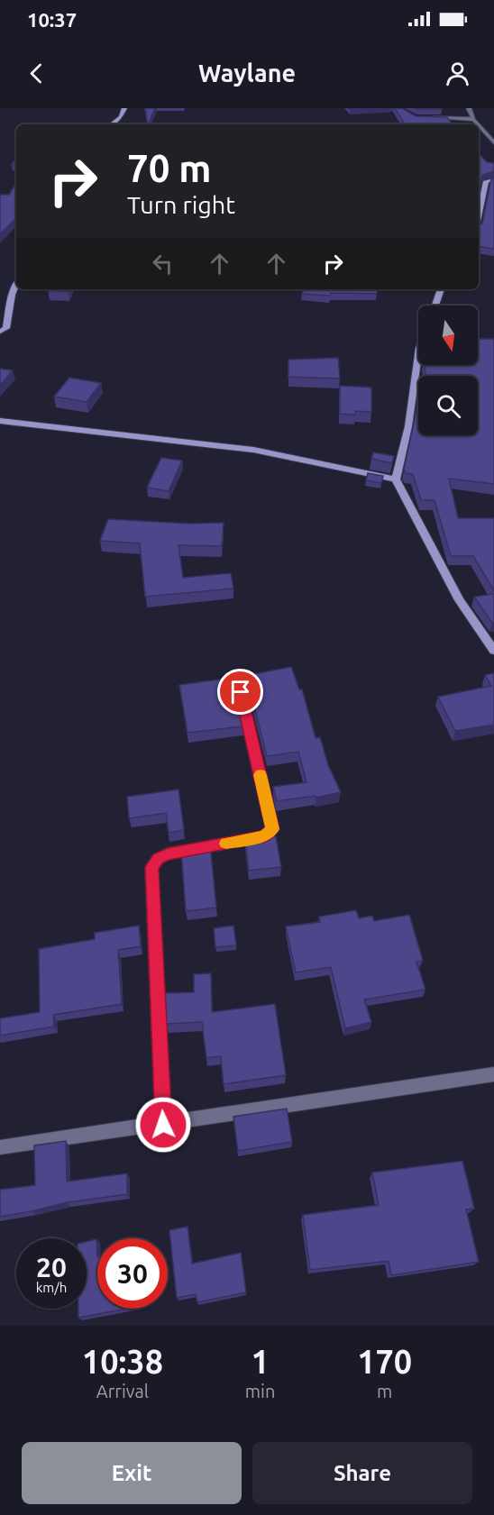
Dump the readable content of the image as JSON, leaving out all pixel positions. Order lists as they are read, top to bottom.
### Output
{
  "north": "bottom",
  "page": {
    "status": "10:37",
    "header": "Waylane",
    "turn": ["70 m", "Turn right"],
    "speed": "20 km/h",
    "limit": "30",
    "eta": [
      "10:38",
      "Arrival",
      "1",
      "min",
      "170",
      "m"
    ],
    "buttons": ["Exit", "Share"]
  }
}
